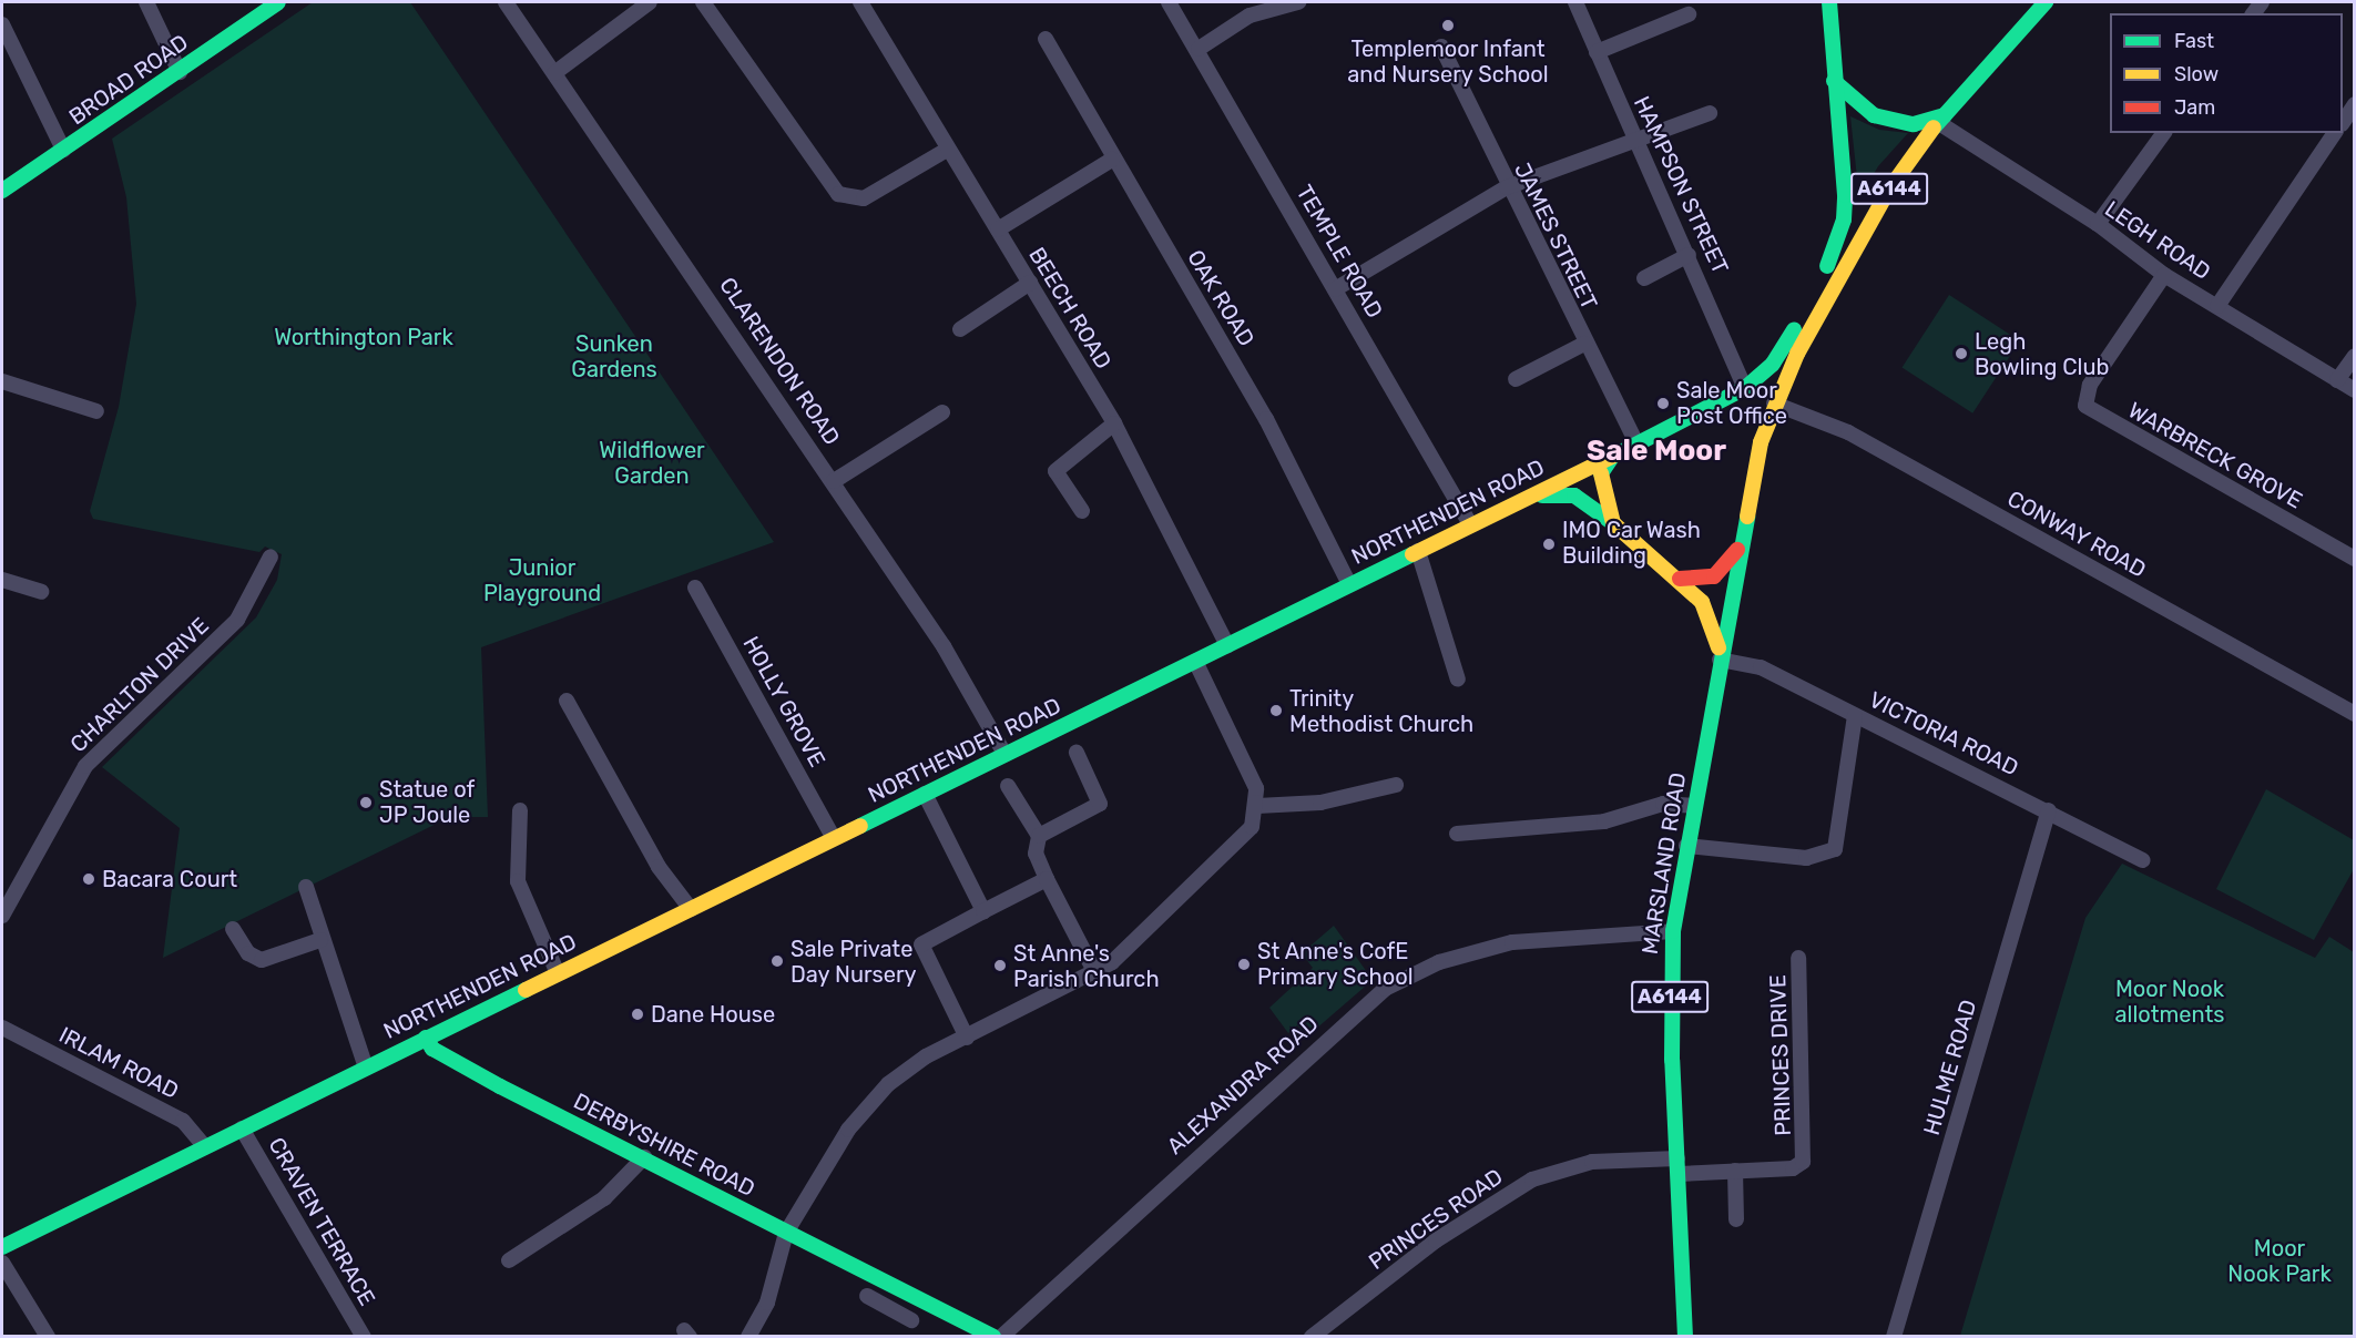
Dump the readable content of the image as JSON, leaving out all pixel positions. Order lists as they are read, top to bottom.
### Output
{
  "streets": {
    "main road": [
      "BROAD ROAD",
      "A6144",
      "NORTHENDEN ROAD",
      "MARSLAND ROAD",
      "DERBYSHIRE ROAD"
    ],
    "street": [
      "HAMPSON STREET",
      "JAMES STREET",
      "LEGH ROAD",
      "TEMPLE ROAD",
      "OAK ROAD",
      "BEECH ROAD",
      "CLARENDON ROAD",
      "WARBRECK GROVE",
      "CONWAY ROAD",
      "CHARLTON DRIVE",
      "HOLLY GROVE",
      "VICTORIA ROAD",
      "PRINCES DRIVE",
      "IRLAM ROAD",
      "HULME ROAD",
      "ALEXANDRA ROAD",
      "PRINCES ROAD",
      "CRAVEN TERRACE"
    ]
  },
  "crossings": [
    ["HAMPSON STREET", "NORTHENDEN ROAD"],
    ["A6144", "LEGH ROAD"],
    ["A6144", "NORTHENDEN ROAD"],
    ["A6144", "CONWAY ROAD"],
    ["A6144", "VICTORIA ROAD"],
    ["A6144", "MARSLAND ROAD"],
    ["JAMES STREET", "NORTHENDEN ROAD"],
    ["LEGH ROAD", "WARBRECK GROVE"],
    ["TEMPLE ROAD", "NORTHENDEN ROAD"],
    ["OAK ROAD", "NORTHENDEN ROAD"],
    ["BEECH ROAD", "NORTHENDEN ROAD"],
    ["CLARENDON ROAD", "NORTHENDEN ROAD"],
    ["NORTHENDEN ROAD", "HOLLY GROVE"],
    ["NORTHENDEN ROAD", "IRLAM ROAD"],
    ["NORTHENDEN ROAD", "DERBYSHIRE ROAD"],
    ["NORTHENDEN ROAD", "CRAVEN TERRACE"],
    ["CONWAY ROAD", "MARSLAND ROAD"],
    ["VICTORIA ROAD", "MARSLAND ROAD"],
    ["VICTORIA ROAD", "HULME ROAD"],
    ["MARSLAND ROAD", "PRINCES DRIVE"],
    ["MARSLAND ROAD", "ALEXANDRA ROAD"],
    ["MARSLAND ROAD", "PRINCES ROAD"]
  ],
  "districts": ["Sale Moor"],
  "parks": [
    "Worthington Park",
    "Sunken Gardens",
    "Wildflower Garden",
    "Junior Playground",
    "Moor Nook allotments",
    "Moor Nook Park"
  ],
  "places": [
    "Templemoor Infant and Nursery School",
    "Legh Bowling Club",
    "Sale Moor Post Office",
    "IMO Car Wash Building",
    "Trinity Methodist Church",
    "Statue of JP Joule",
    "Bacara Court",
    "Sale Private Day Nursery",
    "St Anne's CofE Primary School",
    "St Anne's Parish Church",
    "Dane House"
  ],
  "legend": ["Fast", "Slow", "Jam"]
}
